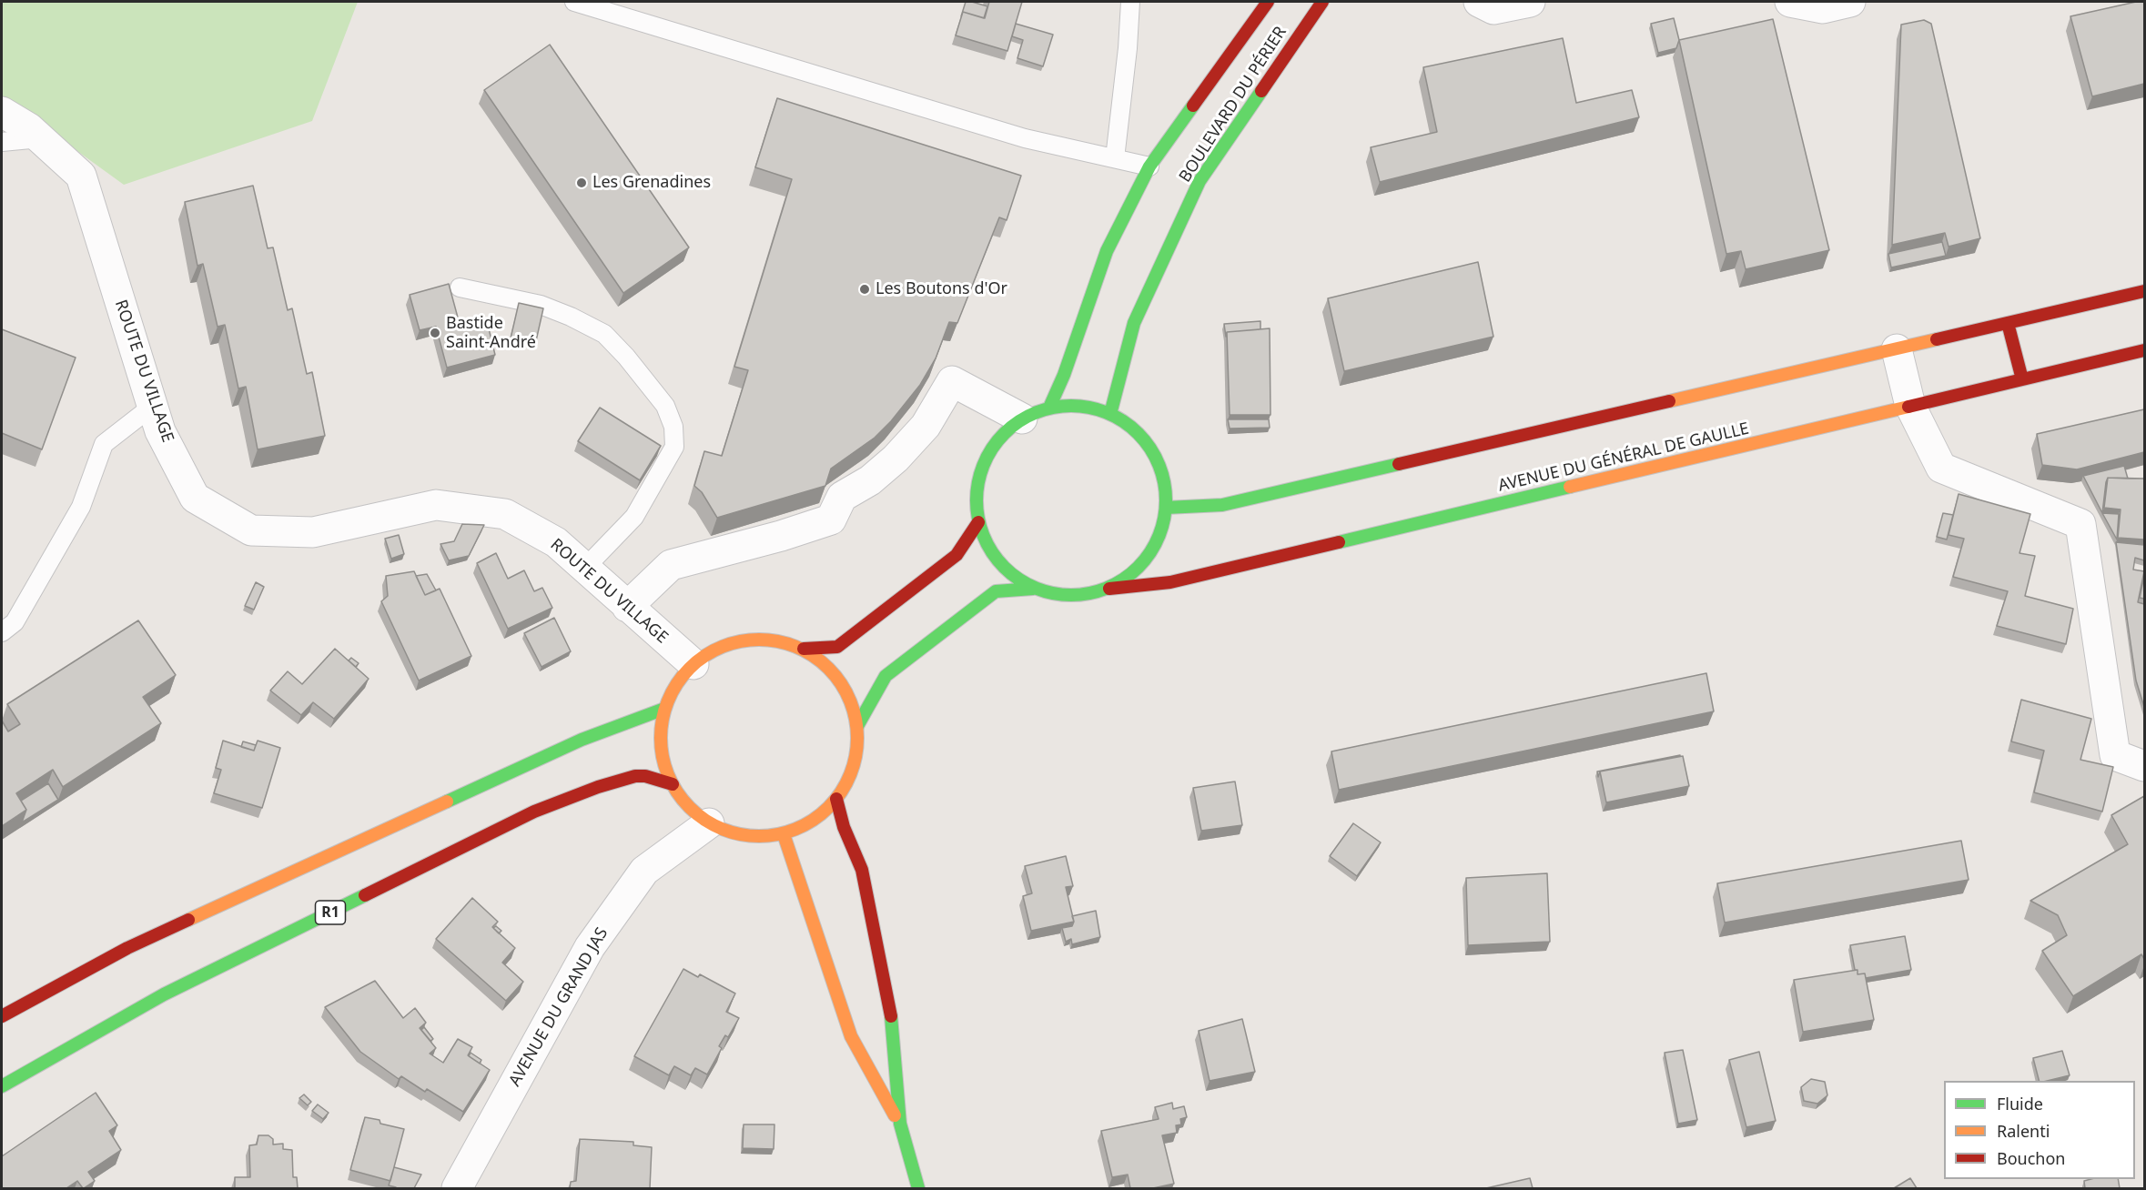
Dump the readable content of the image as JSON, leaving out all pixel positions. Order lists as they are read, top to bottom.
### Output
{
  "streets": {
    "main road": ["BOULEVARD DU PÉRIER", "AVENUE DU GÉNÉRAL DE GAULLE", "R1"],
    "street": ["ROUTE DU VILLAGE", "AVENUE DU GRAND JAS"]
  },
  "crossings": [
    ["BOULEVARD DU PÉRIER", "AVENUE DU GÉNÉRAL DE GAULLE"]
  ],
  "places": ["Les Grenadines", "Les Boutons d'Or", "Bastide Saint-André"],
  "legend": ["Fluide", "Ralenti", "Bouchon"]
}
